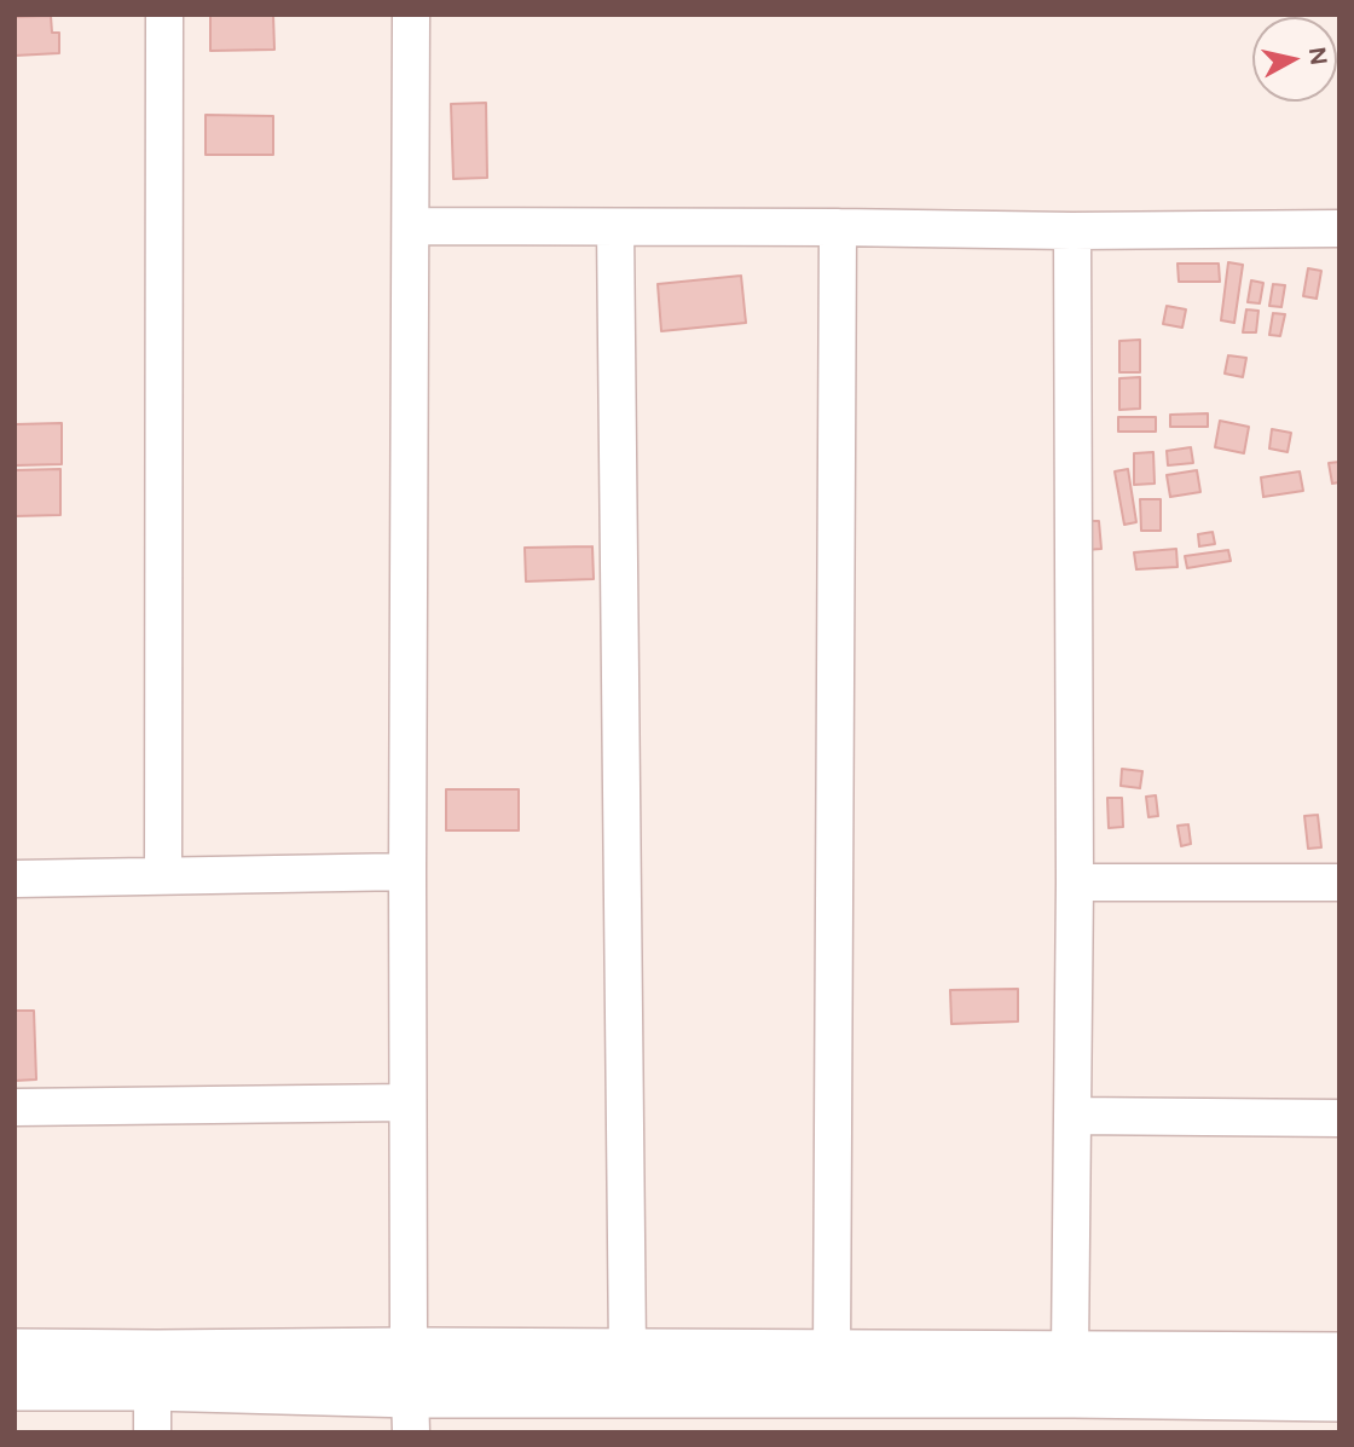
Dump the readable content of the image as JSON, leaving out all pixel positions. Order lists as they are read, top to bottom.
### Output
{
  "north": "right"
}
